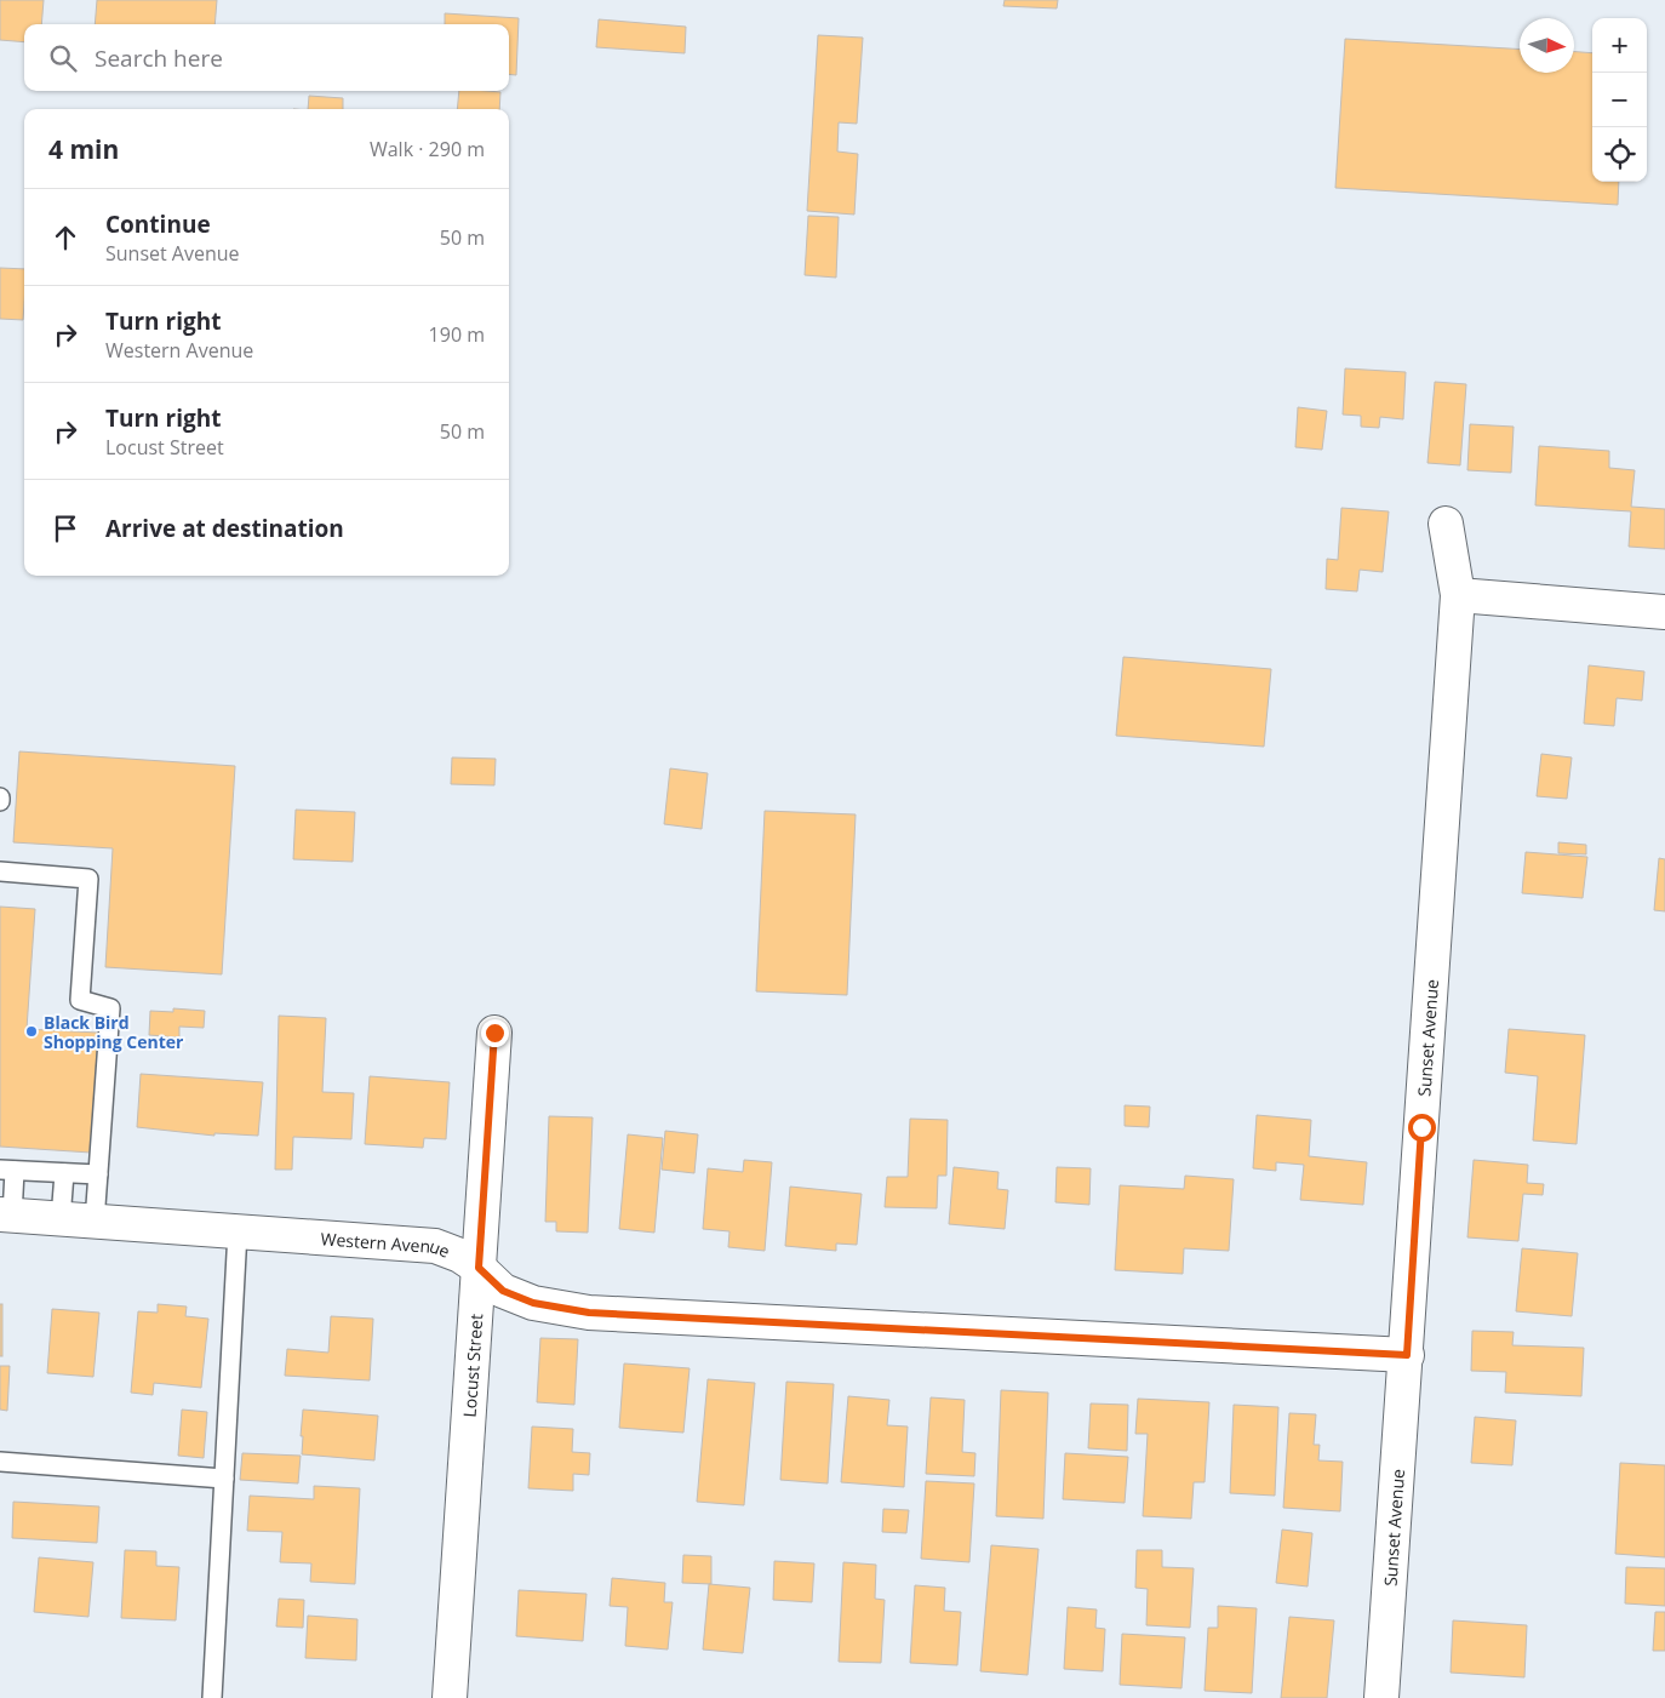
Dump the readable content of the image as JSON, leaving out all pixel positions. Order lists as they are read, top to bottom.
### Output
{
  "streets": {
    "street": ["Sunset Avenue", "Western Avenue", "Locust Street"]
  },
  "crossings": [
    ["Sunset Avenue", "Western Avenue"],
    ["Western Avenue", "Locust Street"]
  ],
  "places": ["Black Bird Shopping Center"],
  "north": "right",
  "page": {
    "map_buttons": ["+", "−"],
    "search": "Search here",
    "heading": ["4 min", "Walk · 290 m"],
    "list": [
      ["Continue", "Sunset Avenue", "50 m"],
      ["Turn right", "Western Avenue", "190 m"],
      ["Turn right", "Locust Street", "50 m"],
      "Arrive at destination"
    ]
  }
}
